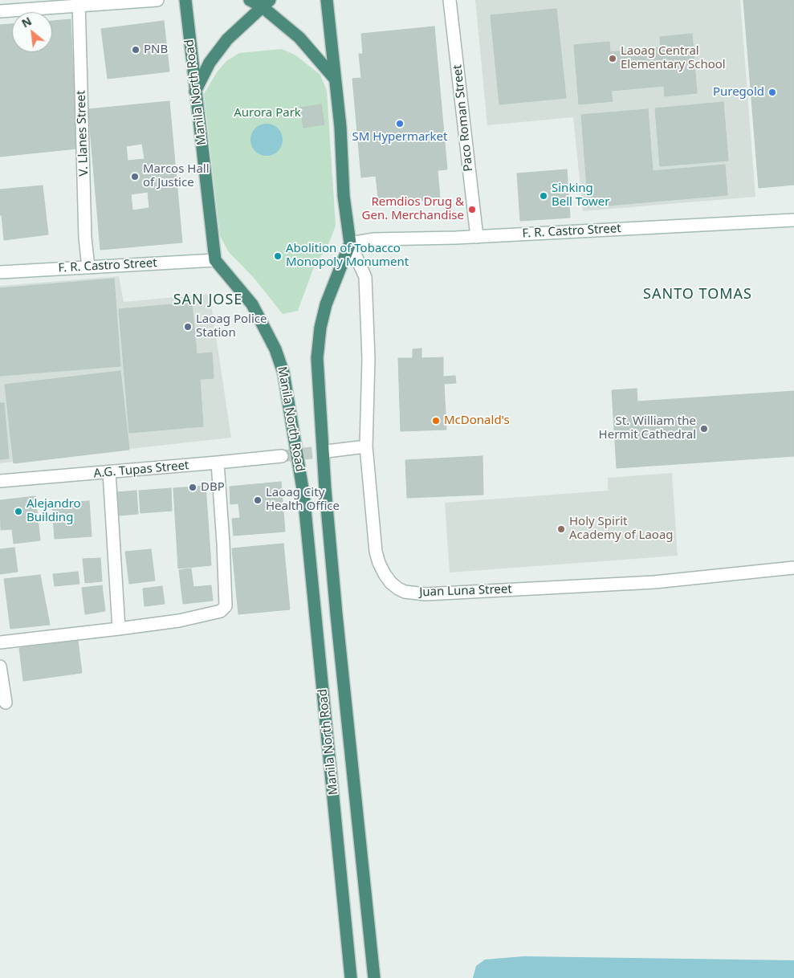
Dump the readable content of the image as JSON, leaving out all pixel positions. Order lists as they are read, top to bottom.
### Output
{
  "streets": {
    "highway": ["Manila North Road"],
    "street": [
      "Paco Roman Street",
      "V. Llanes Street",
      "F. R. Castro Street",
      "A.G. Tupas Street",
      "Juan Luna Street"
    ]
  },
  "crossings": [
    ["Manila North Road", "F. R. Castro Street"],
    ["Manila North Road", "Juan Luna Street"],
    ["Paco Roman Street", "F. R. Castro Street"],
    ["V. Llanes Street", "F. R. Castro Street"],
    ["F. R. Castro Street", "Juan Luna Street"]
  ],
  "districts": ["SANTO TOMAS", "SAN JOSE"],
  "parks": ["Aurora Park"],
  "places": [
    "PNB",
    "Laoag Central Elementary School",
    "Puregold",
    "SM Hypermarket",
    "Marcos Hall of Justice",
    "Sinking Bell Tower",
    "Remdios Drug & Gen. Merchandise",
    "Abolition of Tobacco Monopoly Monument",
    "Laoag Police Station",
    "McDonald's",
    "St. William the Hermit Cathedral",
    "DBP",
    "Laoag City Health Office",
    "Alejandro Building",
    "Holy Spirit Academy of Laoag"
  ],
  "north": "top left"
}
